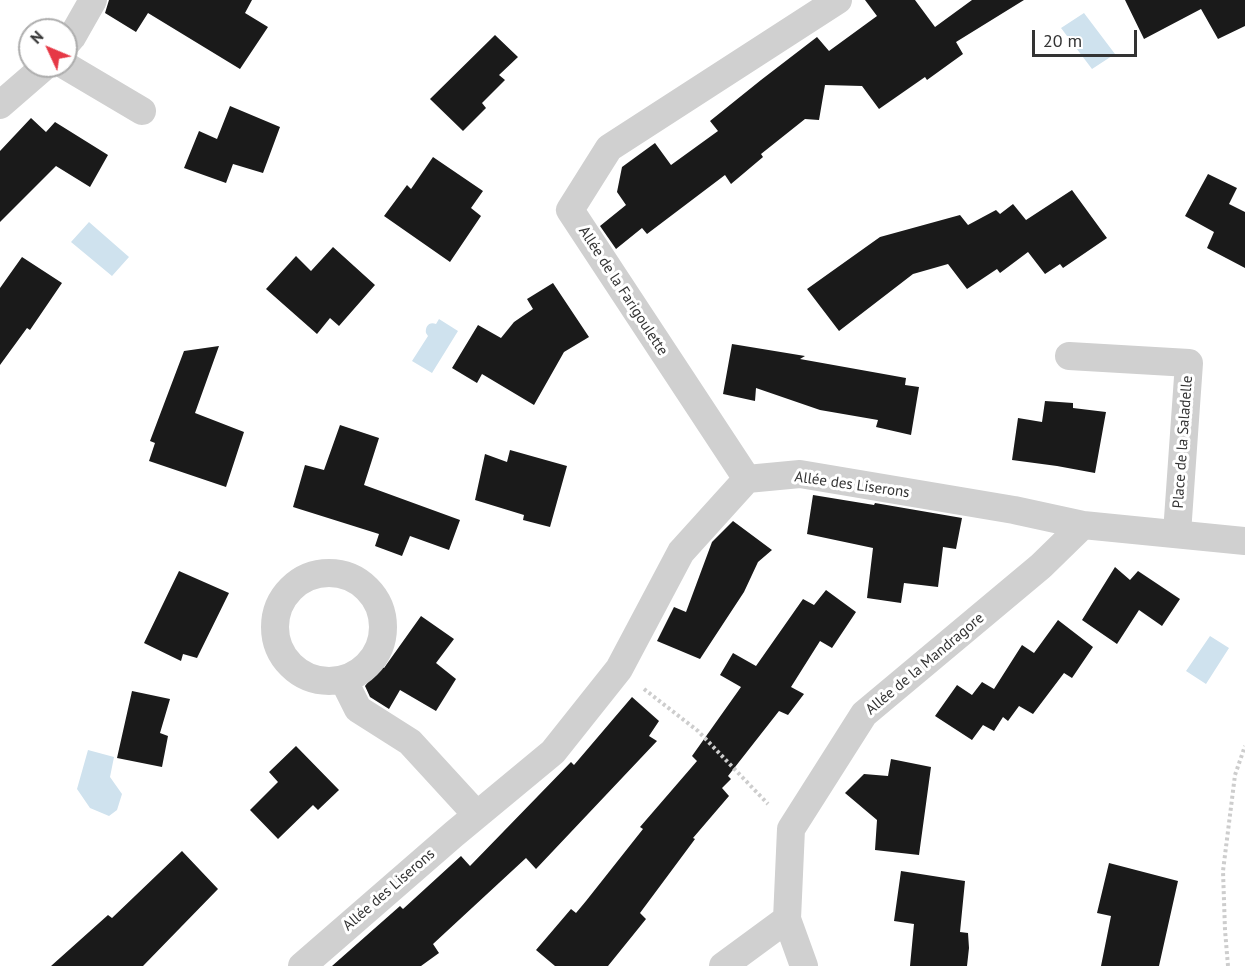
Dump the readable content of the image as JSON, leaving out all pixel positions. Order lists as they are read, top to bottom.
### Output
{
  "streets": {
    "street": [
      "Allée de la Farigoulette",
      "Place de la Saladelle",
      "Allée des Liserons",
      "Allée de la Mandragore"
    ]
  },
  "crossings": [
    ["Allée de la Farigoulette", "Allée des Liserons"],
    ["Place de la Saladelle", "Allée des Liserons"],
    ["Allée des Liserons", "Allée de la Mandragore"]
  ],
  "scale_bar": "20 m",
  "north": "top left"
}
